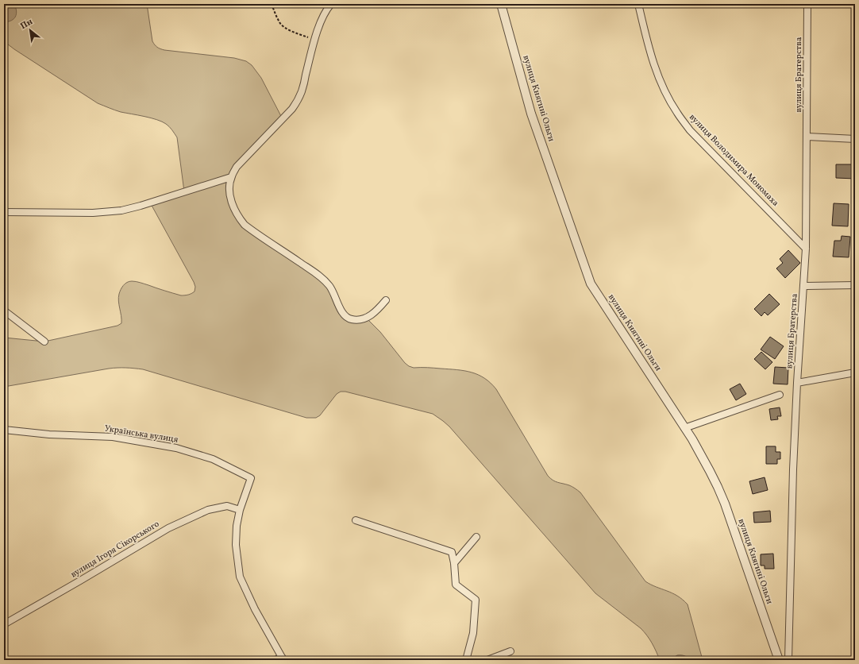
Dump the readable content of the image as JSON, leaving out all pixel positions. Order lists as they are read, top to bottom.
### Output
{
  "streets": {
    "street": [
      "вулиця Братерства",
      "вулиця Княгині Ольги",
      "вулиця Володимира Мономаха",
      "Українська вулиця",
      "вулиця Ігоря Сікорського"
    ]
  },
  "crossings": [
    ["вулиця Братерства", "вулиця Володимира Мономаха"],
    ["Українська вулиця", "вулиця Ігоря Сікорського"]
  ],
  "north": "top left"
}
